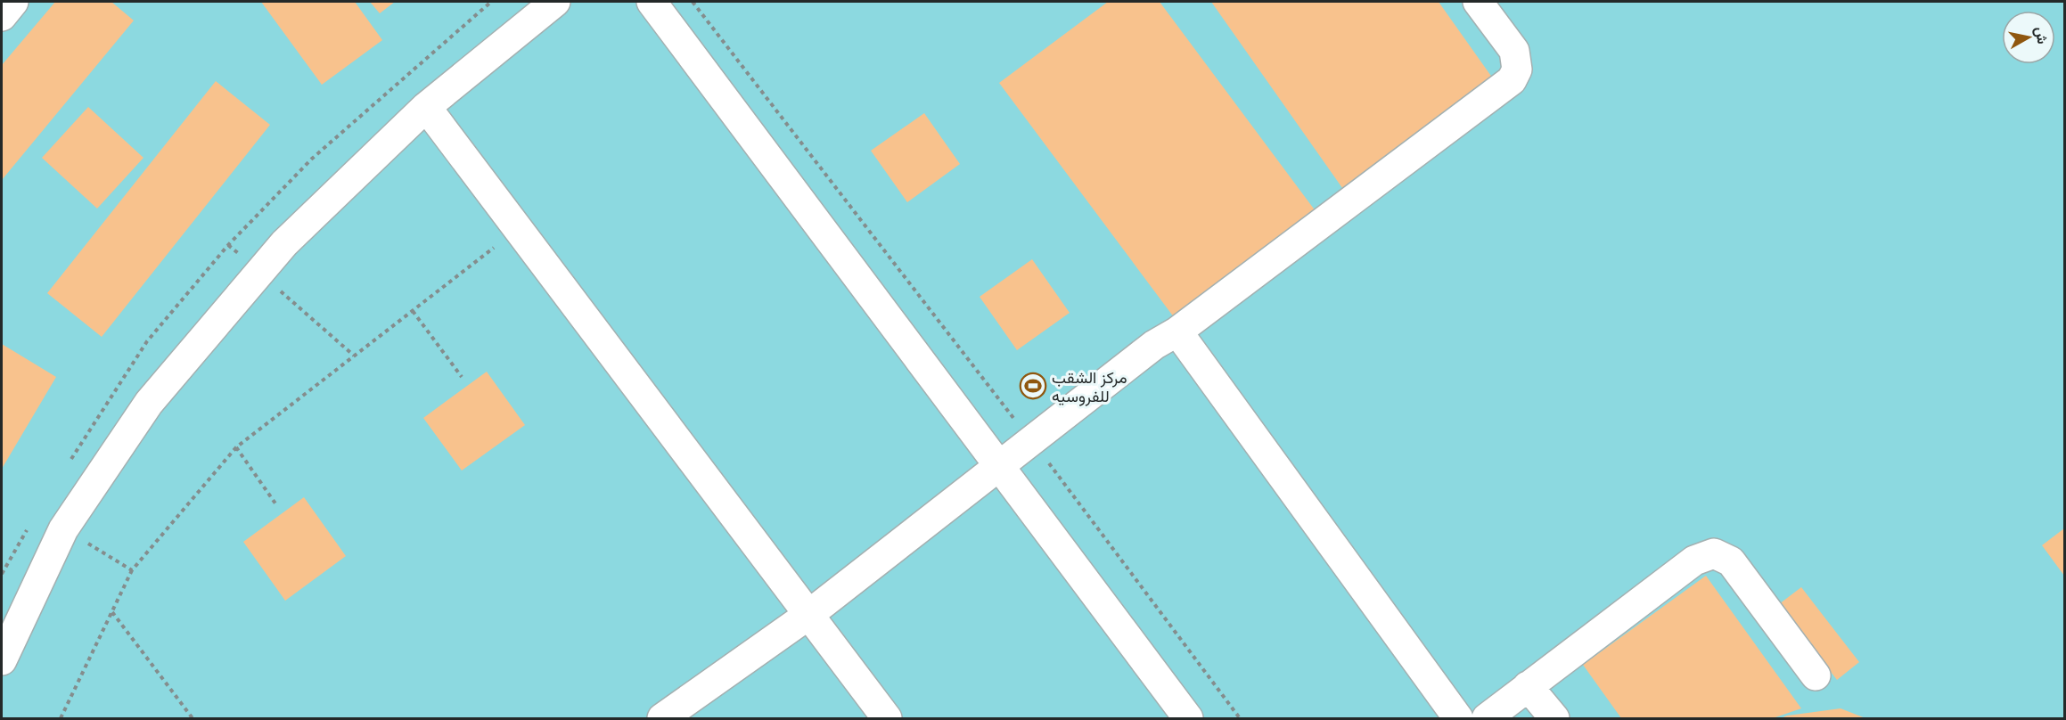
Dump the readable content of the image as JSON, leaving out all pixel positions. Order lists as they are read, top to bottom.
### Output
{
  "places": {
    "sports": ["مركز الشقب للفروسيه"]
  },
  "north": "right"
}
